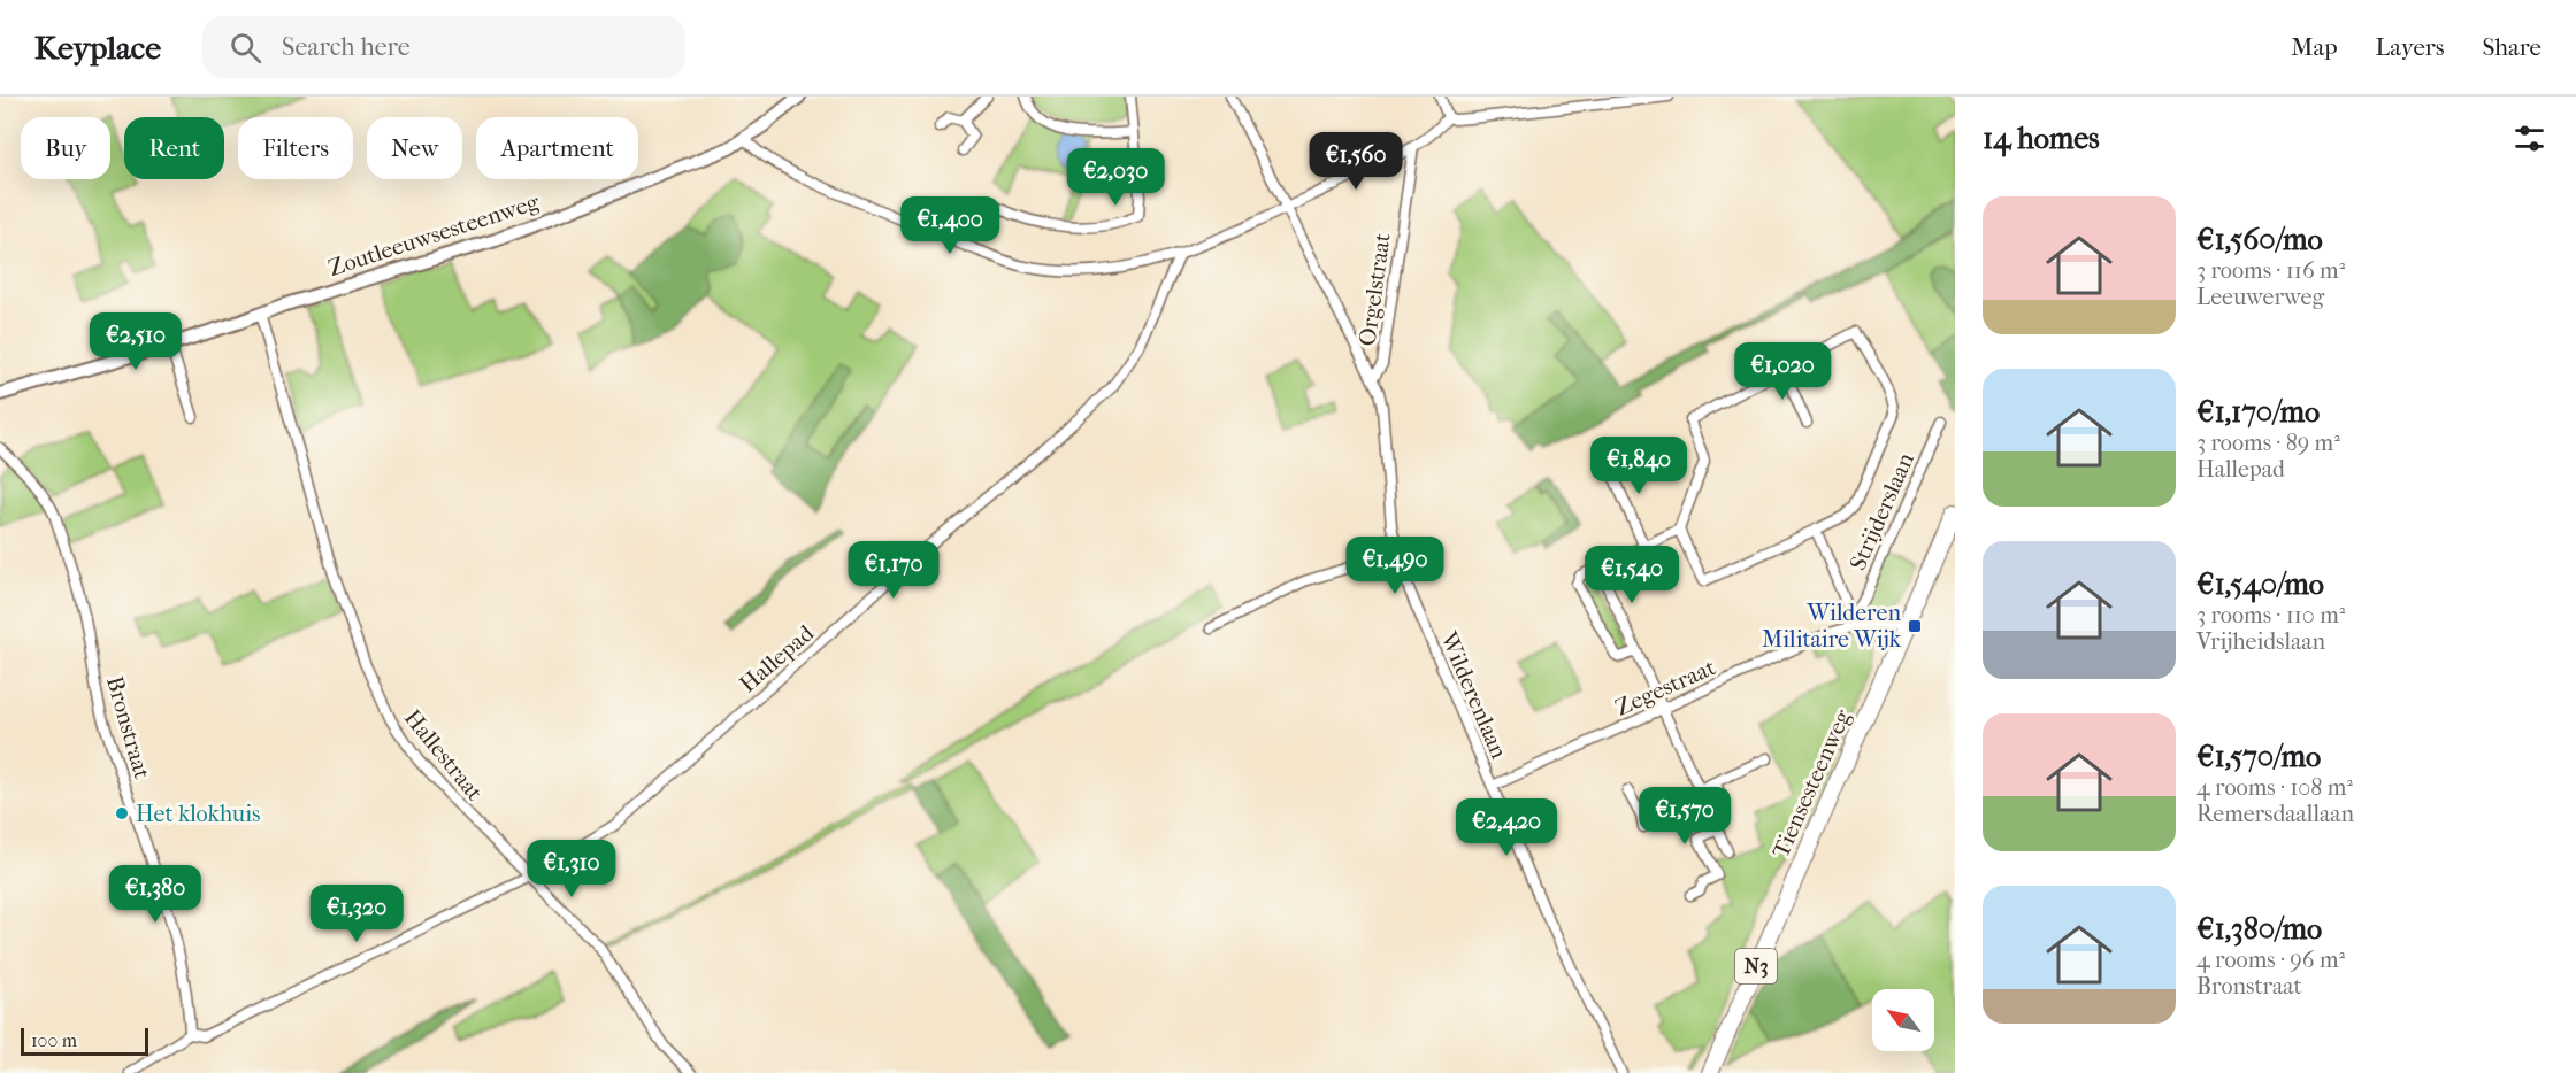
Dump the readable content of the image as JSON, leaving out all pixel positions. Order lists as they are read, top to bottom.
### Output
{
  "streets": {
    "main road": ["Tiensesteenweg", "N3"],
    "street": [
      "Zoutleeuwsesteenweg",
      "Orgelstraat",
      "Strijderslaan",
      "Hallepad",
      "Zegestraat",
      "Wilderenlaan",
      "Bronstraat",
      "Hallestraat"
    ]
  },
  "crossings": [
    ["Zoutleeuwsesteenweg", "Hallestraat"],
    ["Orgelstraat", "Wilderenlaan"],
    ["Strijderslaan", "Zegestraat"],
    ["Hallepad", "Hallestraat"],
    ["Zegestraat", "Wilderenlaan"],
    ["Zegestraat", "Tiensesteenweg"]
  ],
  "places": {
    "transit": ["Wilderen Militaire Wijk"],
    "other": ["Het klokhuis"]
  },
  "scale_bar": "100 m",
  "north": "top left",
  "page": {
    "header": "Keyplace",
    "search": "Search here",
    "nav": ["Map", "Layers", "Share"],
    "heading": "14 homes",
    "chip": [
      "Buy",
      "Rent",
      "Filters",
      "New",
      "Apartment"
    ],
    "price": [
      "€1,560",
      "€2,030",
      "€1,400",
      "€2,510",
      "€1,020",
      "€1,840",
      "€1,490",
      "€1,170",
      "€1,540",
      "€1,570",
      "€2,420",
      "€1,310",
      "€1,380",
      "€1,320"
    ],
    "list": [
      {
        "name": "€1,560/mo",
        "note": "3 rooms · 116 m² · Leeuwerweg"
      },
      {
        "name": "€1,170/mo",
        "note": "3 rooms · 89 m² · Hallepad"
      },
      {
        "name": "€1,540/mo",
        "note": "3 rooms · 110 m² · Vrijheidslaan"
      },
      {
        "name": "€1,570/mo",
        "note": "4 rooms · 108 m² · Remersdaallaan"
      },
      {
        "name": "€1,380/mo",
        "note": "4 rooms · 96 m² · Bronstraat"
      }
    ],
    "scale": "100 m"
  }
}
